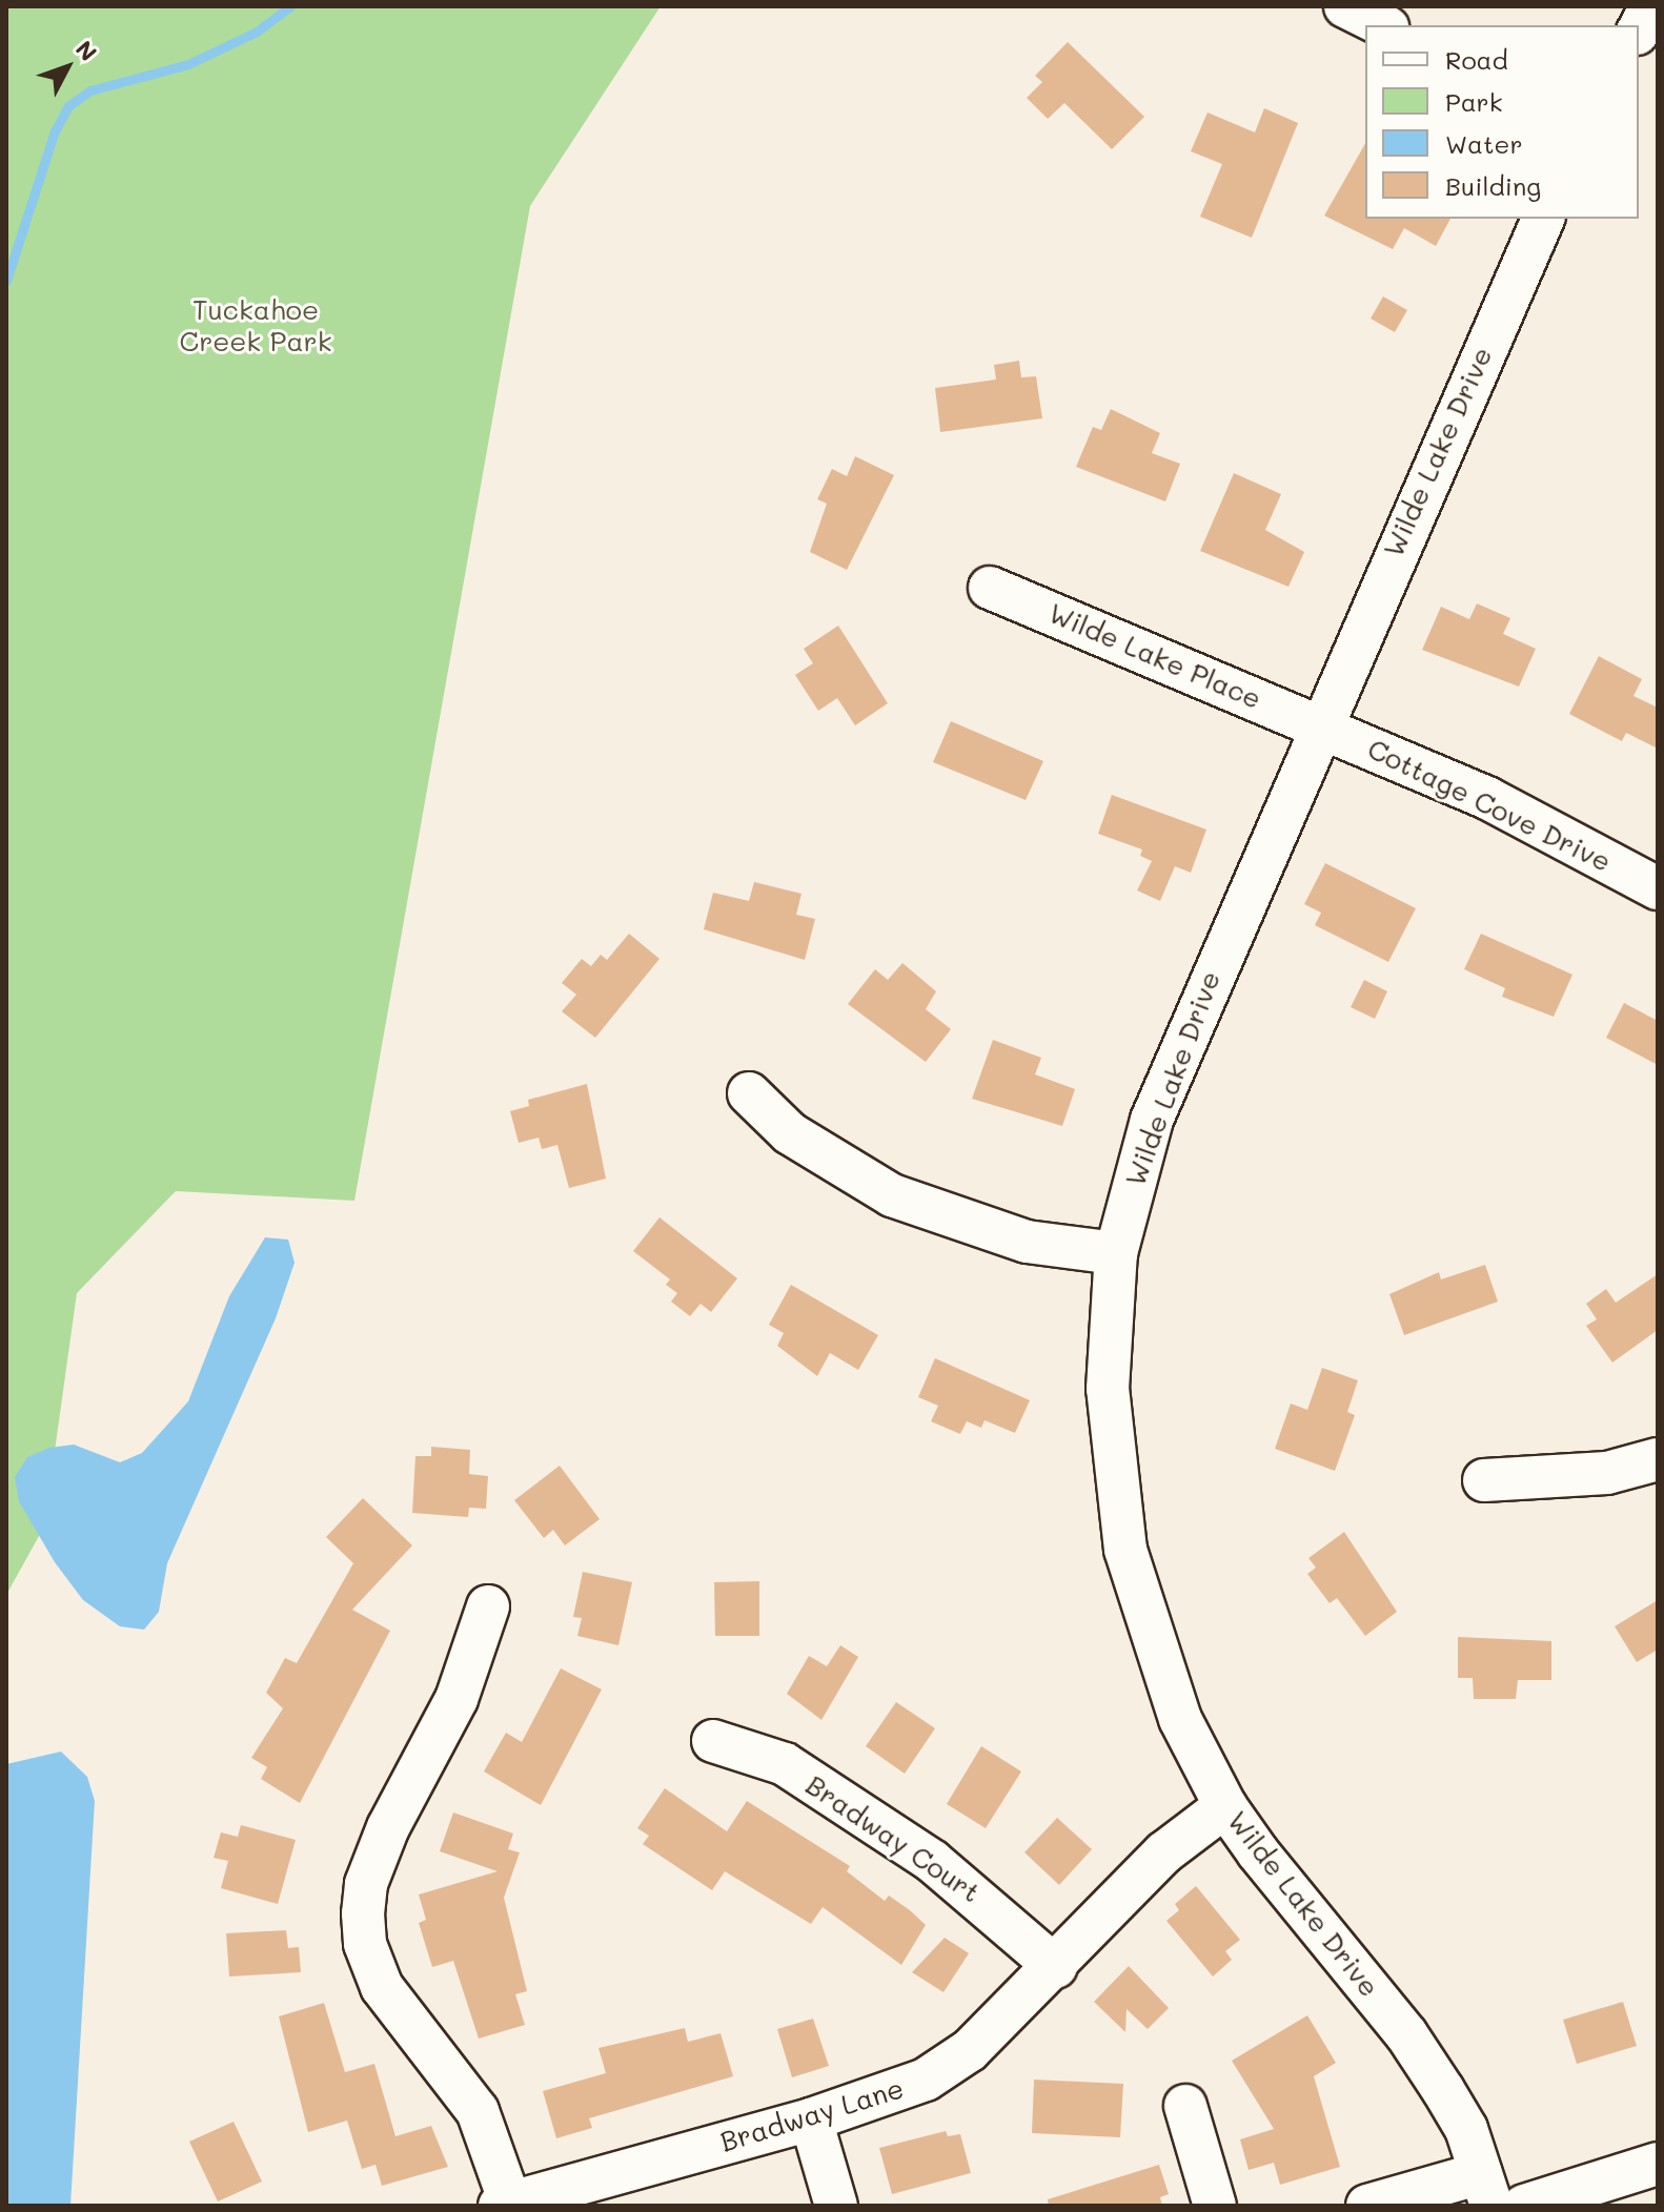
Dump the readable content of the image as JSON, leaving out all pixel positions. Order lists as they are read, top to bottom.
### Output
{
  "streets": {
    "street": [
      "Wilde Lake Drive",
      "Wilde Lake Place",
      "Cottage Cove Drive",
      "Bradway Court",
      "Bradway Lane"
    ]
  },
  "crossings": [
    ["Wilde Lake Drive", "Wilde Lake Place"],
    ["Wilde Lake Drive", "Cottage Cove Drive"],
    ["Wilde Lake Drive", "Bradway Lane"],
    ["Wilde Lake Place", "Cottage Cove Drive"],
    ["Bradway Court", "Bradway Lane"]
  ],
  "parks": ["Tuckahoe Creek Park"],
  "legend": [
    "Road",
    "Park",
    "Water",
    "Building"
  ],
  "north": "top right"
}
